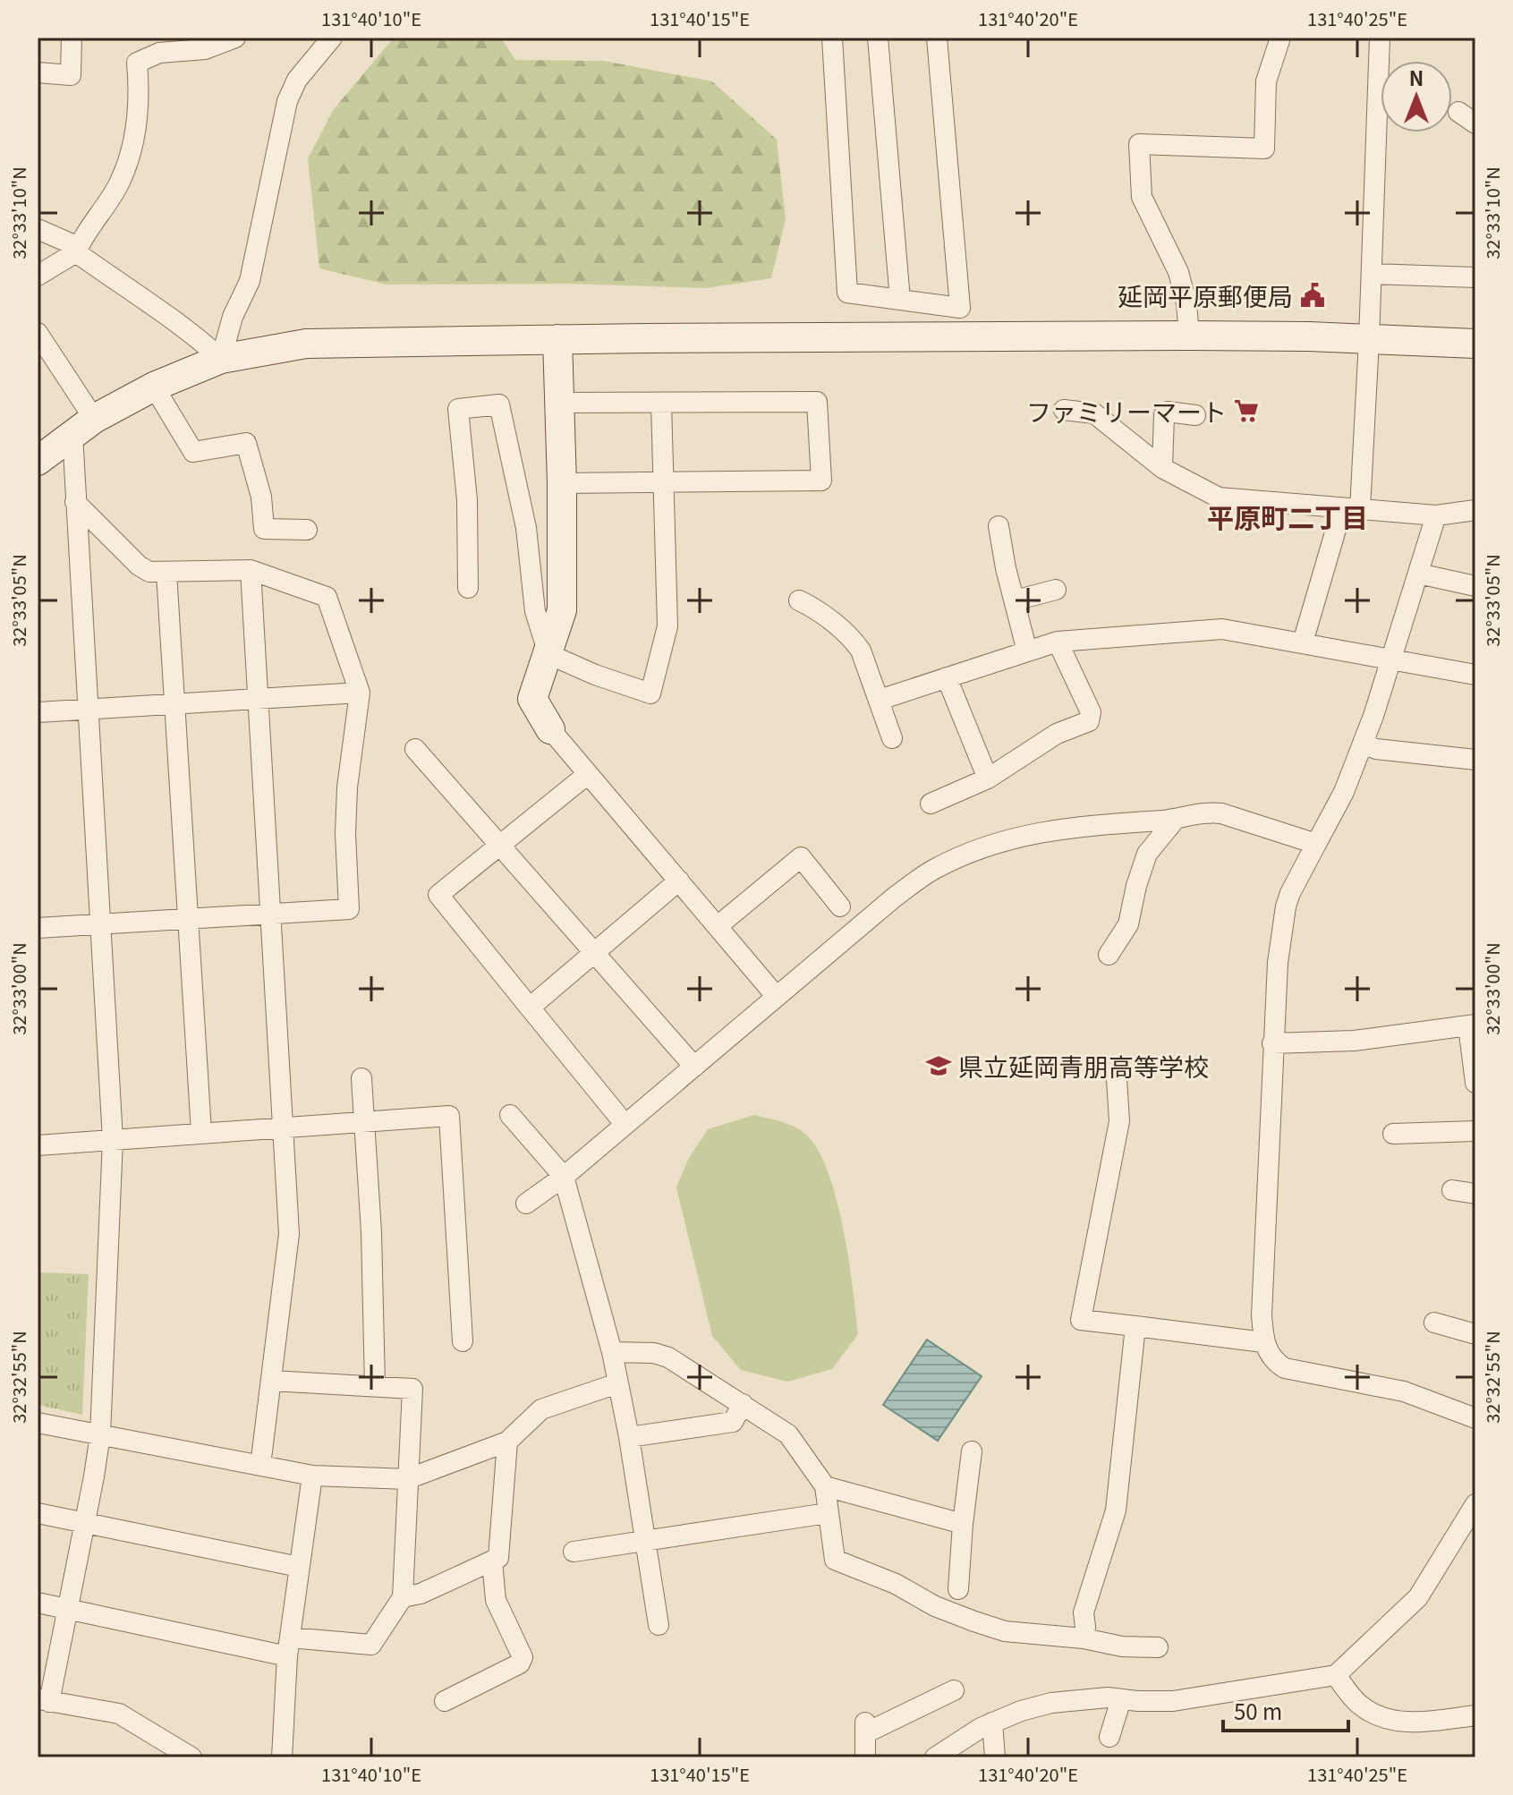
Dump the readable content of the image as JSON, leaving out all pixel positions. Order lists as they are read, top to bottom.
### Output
{
  "districts": ["平原町二丁目"],
  "places": {
    "public building": ["延岡平原郵便局"],
    "supermarket": ["ファミリーマート"],
    "school or university": ["県立延岡青朋高等学校"]
  },
  "scale_bar": "50 m",
  "north": "top",
  "coordinates": [
    "131°40'10\"E",
    "131°40'15\"E",
    "131°40'20\"E",
    "131°40'25\"E",
    "32°33'10\"N",
    "32°33'05\"N",
    "32°33'00\"N",
    "32°32'55\"N"
  ]
}
